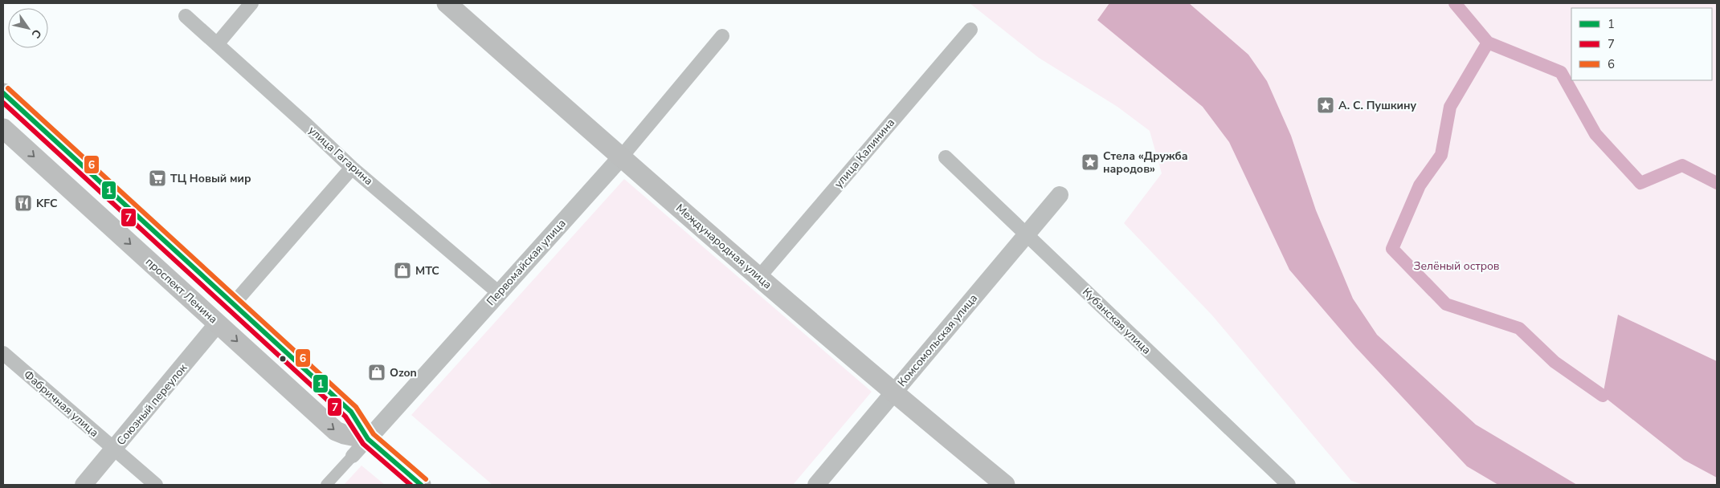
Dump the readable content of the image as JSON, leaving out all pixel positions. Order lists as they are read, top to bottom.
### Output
{
  "streets": {
    "main road": ["Международная улица", "проспект Ленина"],
    "street": [
      "улица Калинина",
      "улица Гагарина",
      "Первомайская улица",
      "Кубанская улица",
      "Комсомольская улица",
      "Фабричная улица",
      "Союзный переулок"
    ]
  },
  "crossings": [
    ["улица Калинина", "Международная улица"],
    ["улица Гагарина", "Первомайская улица"],
    ["Международная улица", "Первомайская улица"],
    ["Международная улица", "Комсомольская улица"],
    ["Первомайская улица", "проспект Ленина"],
    ["проспект Ленина", "Союзный переулок"],
    ["Кубанская улица", "Комсомольская улица"],
    ["Фабричная улица", "Союзный переулок"]
  ],
  "parks": ["Зелёный остров"],
  "places": {
    "place": ["А. С. Пушкину", "Стела «Дружба народов»"],
    "supermarket": ["ТЦ Новый мир"],
    "restaurant": ["KFC"],
    "shop": ["МТС", "Ozon"]
  },
  "lines": ["transit line 6", "transit line 1", "transit line 7"],
  "legend": ["1", "7", "6"],
  "north": "bottom right"
}
